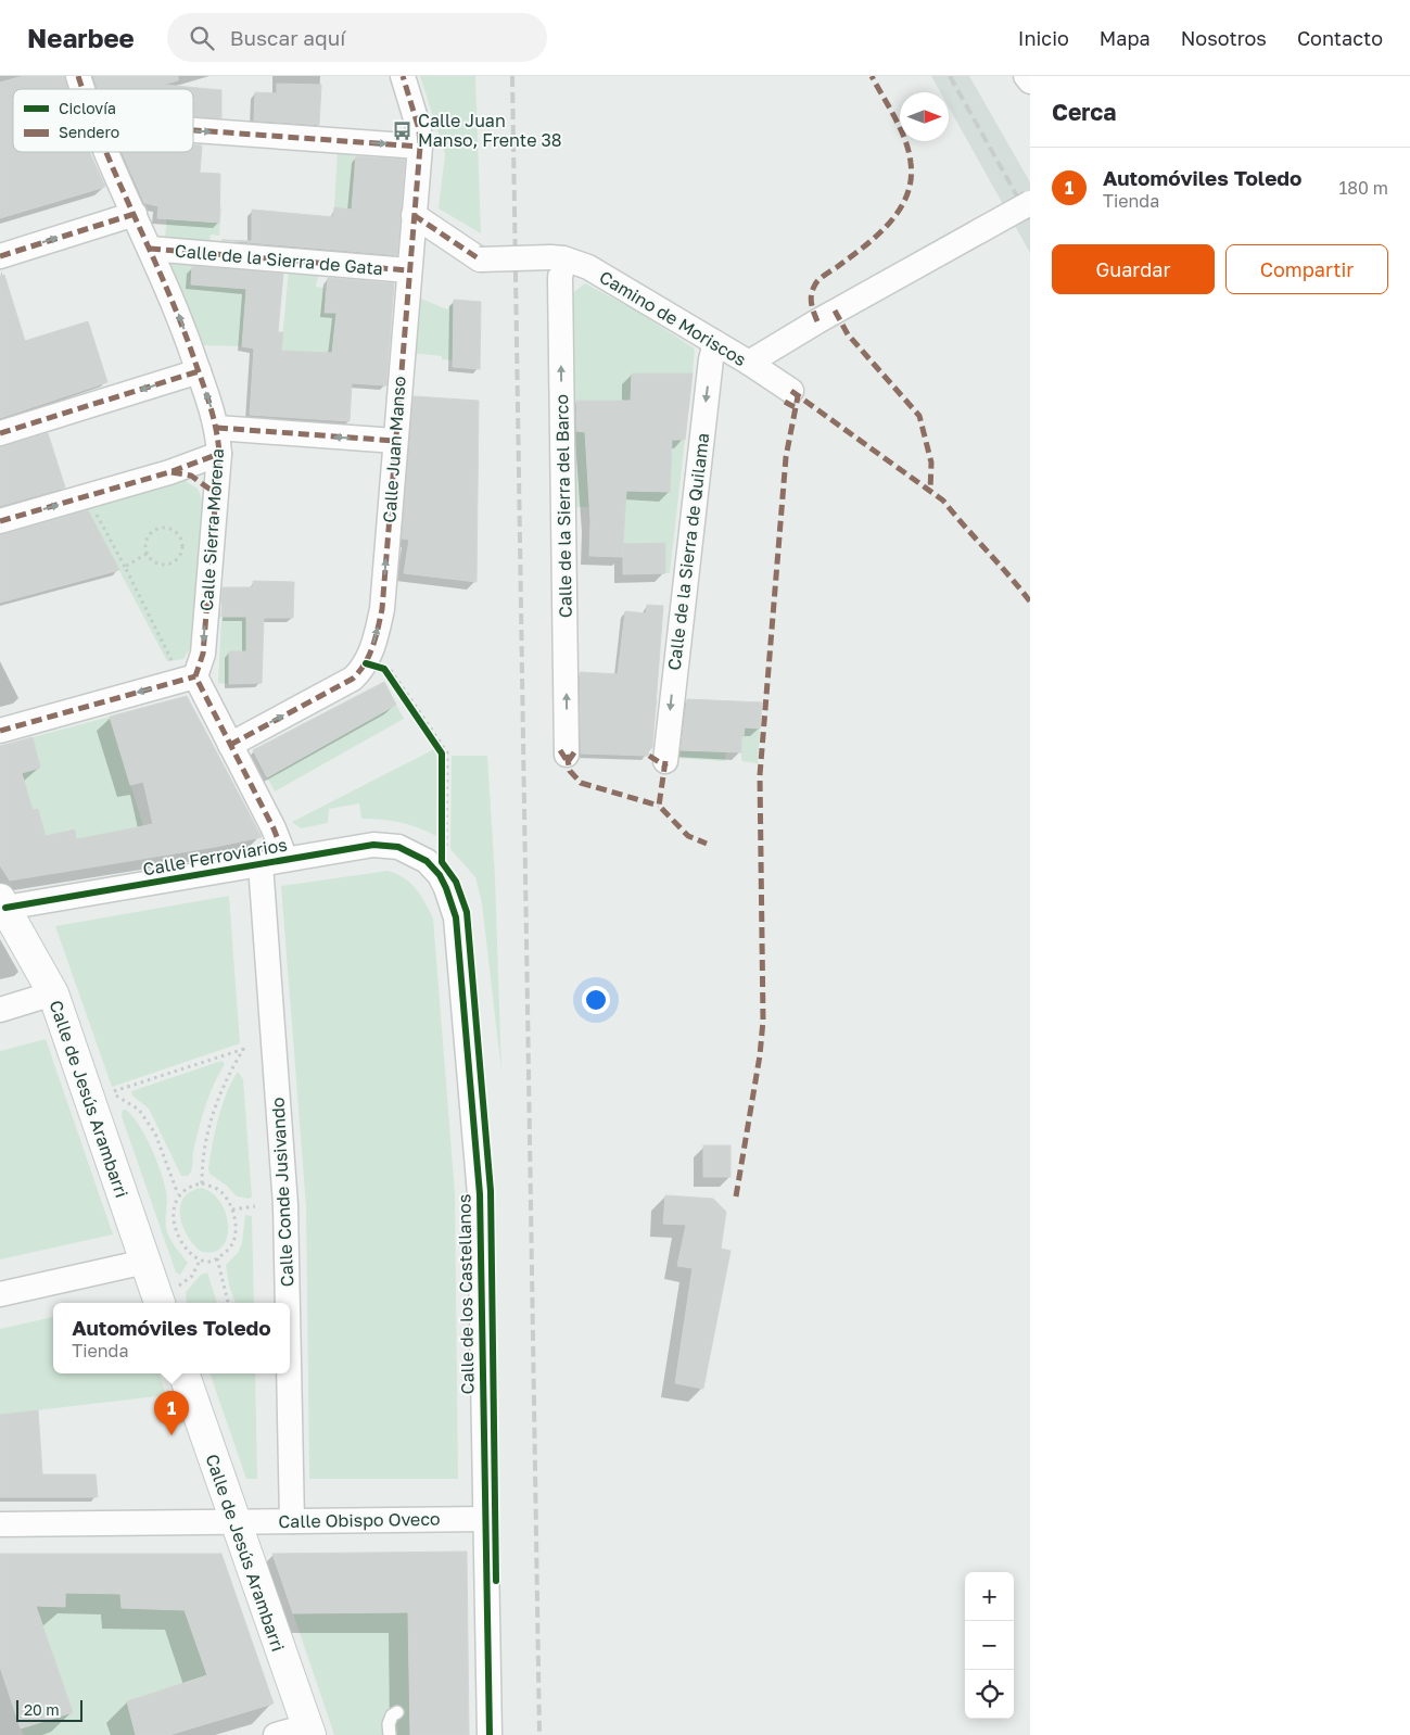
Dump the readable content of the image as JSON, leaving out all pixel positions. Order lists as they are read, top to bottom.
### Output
{
  "streets": {
    "main road": ["Calle de Jesús Arambarri"],
    "street": [
      "Calle de la Sierra de Gata",
      "Camino de Moriscos",
      "Calle Juan Manso",
      "Calle de la Sierra del Barco",
      "Calle Sierra Morena",
      "Calle de la Sierra de Quilama",
      "Calle Ferroviarios",
      "Calle Conde Jusivando",
      "Calle de los Castellanos",
      "Calle Obispo Oveco"
    ]
  },
  "crossings": [
    ["Calle de la Sierra de Gata", "Calle Juan Manso"],
    ["Calle de la Sierra de Gata", "Calle Sierra Morena"],
    ["Camino de Moriscos", "Calle de la Sierra del Barco"],
    ["Camino de Moriscos", "Calle de la Sierra de Quilama"],
    ["Calle Ferroviarios", "Calle de Jesús Arambarri"],
    ["Calle Ferroviarios", "Calle Conde Jusivando"],
    ["Calle Ferroviarios", "Calle de los Castellanos"],
    ["Calle de Jesús Arambarri", "Calle Obispo Oveco"],
    ["Calle Conde Jusivando", "Calle Obispo Oveco"],
    ["Calle de los Castellanos", "Calle Obispo Oveco"]
  ],
  "one_way": ["Calle Juan Manso", "Calle de la Sierra del Barco", "Calle de la Sierra de Quilama"],
  "places": {
    "bus stop": ["Calle Juan Manso, Frente 38"]
  },
  "legend": ["Ciclovía", "Sendero"],
  "scale_bar": "20 m",
  "north": "right",
  "page": {
    "header": "Nearbee",
    "search": "Buscar aquí",
    "nav": [
      "Inicio",
      "Mapa",
      "Nosotros",
      "Contacto"
    ],
    "heading": "Cerca",
    "list": [
      {
        "mark": "1",
        "name": "Automóviles Toledo",
        "note": "Tienda",
        "value": "180 m"
      }
    ],
    "buttons": ["Guardar", "Compartir"],
    "popup": ["Automóviles Toledo", "Tienda"],
    "pins": "1",
    "map_buttons": ["+", "−"],
    "scale": "20 m"
  }
}
